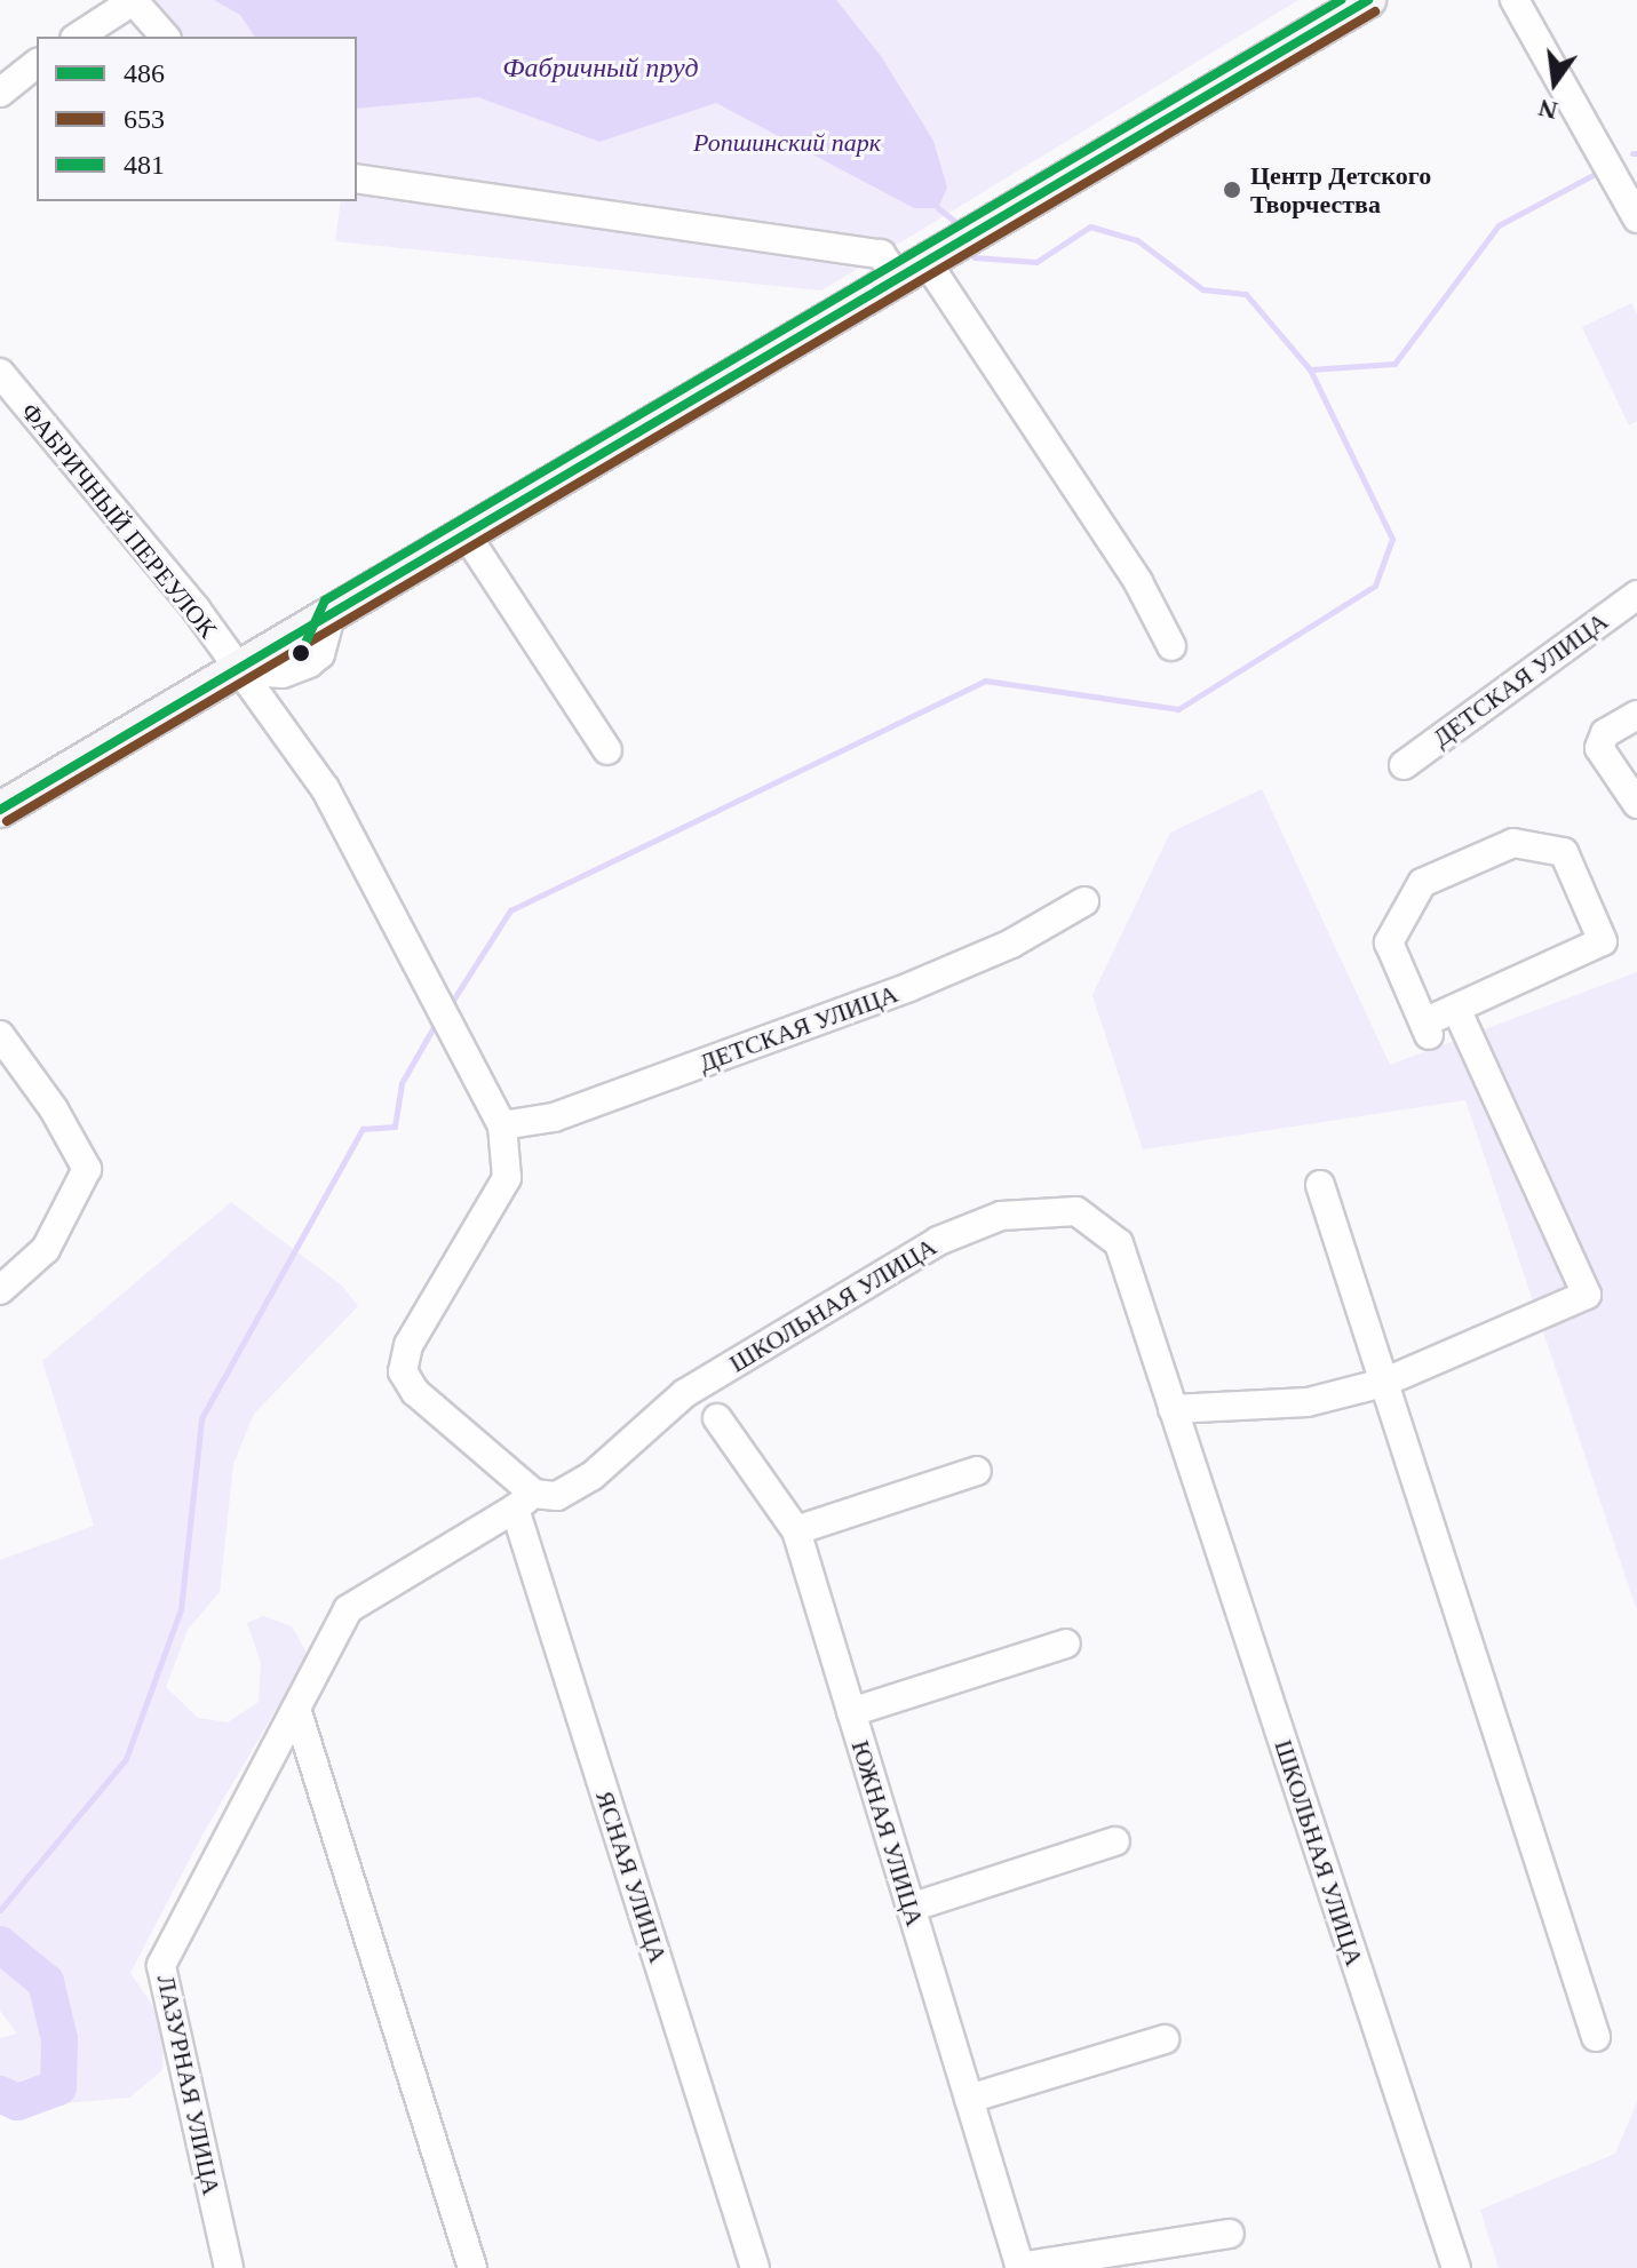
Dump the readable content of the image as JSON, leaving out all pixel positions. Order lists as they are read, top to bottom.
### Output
{
  "streets": {
    "street": [
      "ФАБРИЧНЫЙ ПЕРЕУЛОК",
      "ДЕТСКАЯ УЛИЦА",
      "ШКОЛЬНАЯ УЛИЦА",
      "ЮЖНАЯ УЛИЦА",
      "ЯСНАЯ УЛИЦА",
      "ЛАЗУРНАЯ УЛИЦА"
    ]
  },
  "crossings": [
    ["ШКОЛЬНАЯ УЛИЦА", "ЯСНАЯ УЛИЦА"],
    ["ШКОЛЬНАЯ УЛИЦА", "ЛАЗУРНАЯ УЛИЦА"]
  ],
  "water": ["Фабричный пруд"],
  "parks": ["Ропшинский парк"],
  "places": ["Центр Детского Творчества"],
  "lines": ["transit line 486", "transit line 481", "transit line 653"],
  "legend": ["486", "653", "481"],
  "north": "bottom"
}
